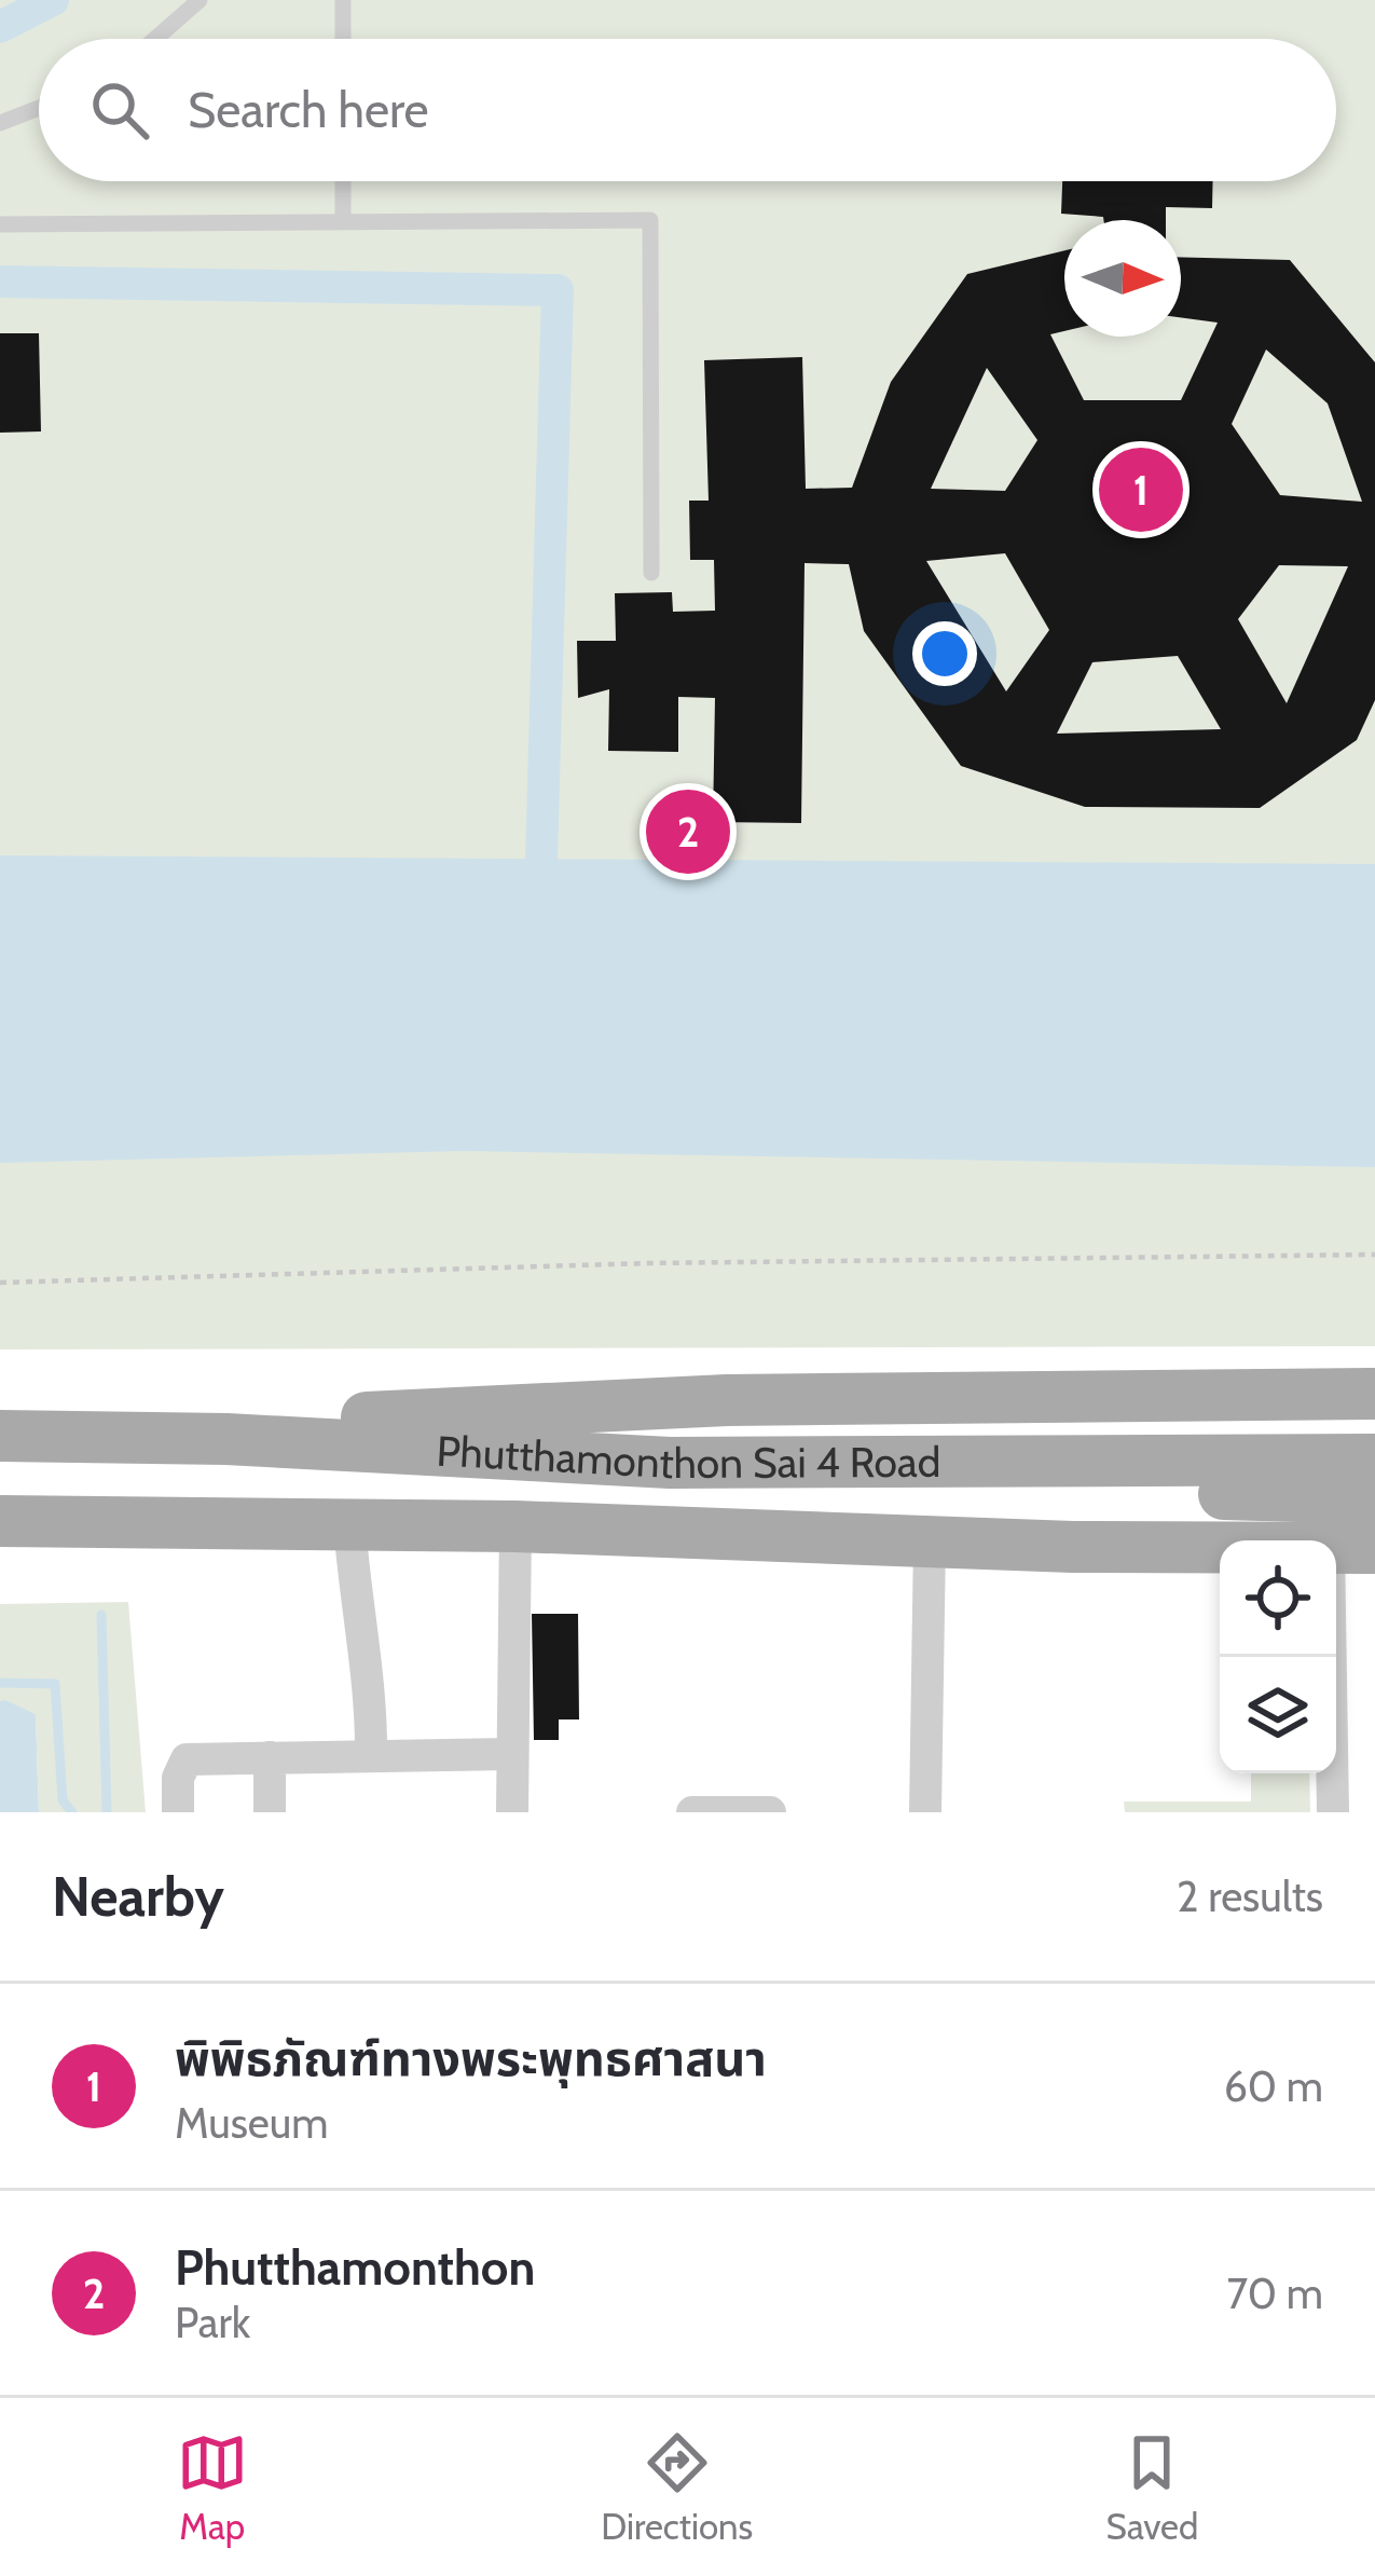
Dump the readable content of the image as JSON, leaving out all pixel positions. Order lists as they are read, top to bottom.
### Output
{
  "streets": {
    "main road": ["Phutthamonthon Sai 4 Road"]
  },
  "north": "right",
  "page": {
    "search": "Search here",
    "pins": ["1", "2"],
    "heading": ["Nearby", "2 results"],
    "list": [
      {
        "mark": "1",
        "name": "พิพิธภัณฑ์ทางพระพุทธศาสนา",
        "note": "Museum",
        "value": "60 m"
      },
      {
        "mark": "2",
        "name": "Phutthamonthon",
        "note": "Park",
        "value": "70 m"
      }
    ],
    "nav": ["Map", "Directions", "Saved"]
  }
}
